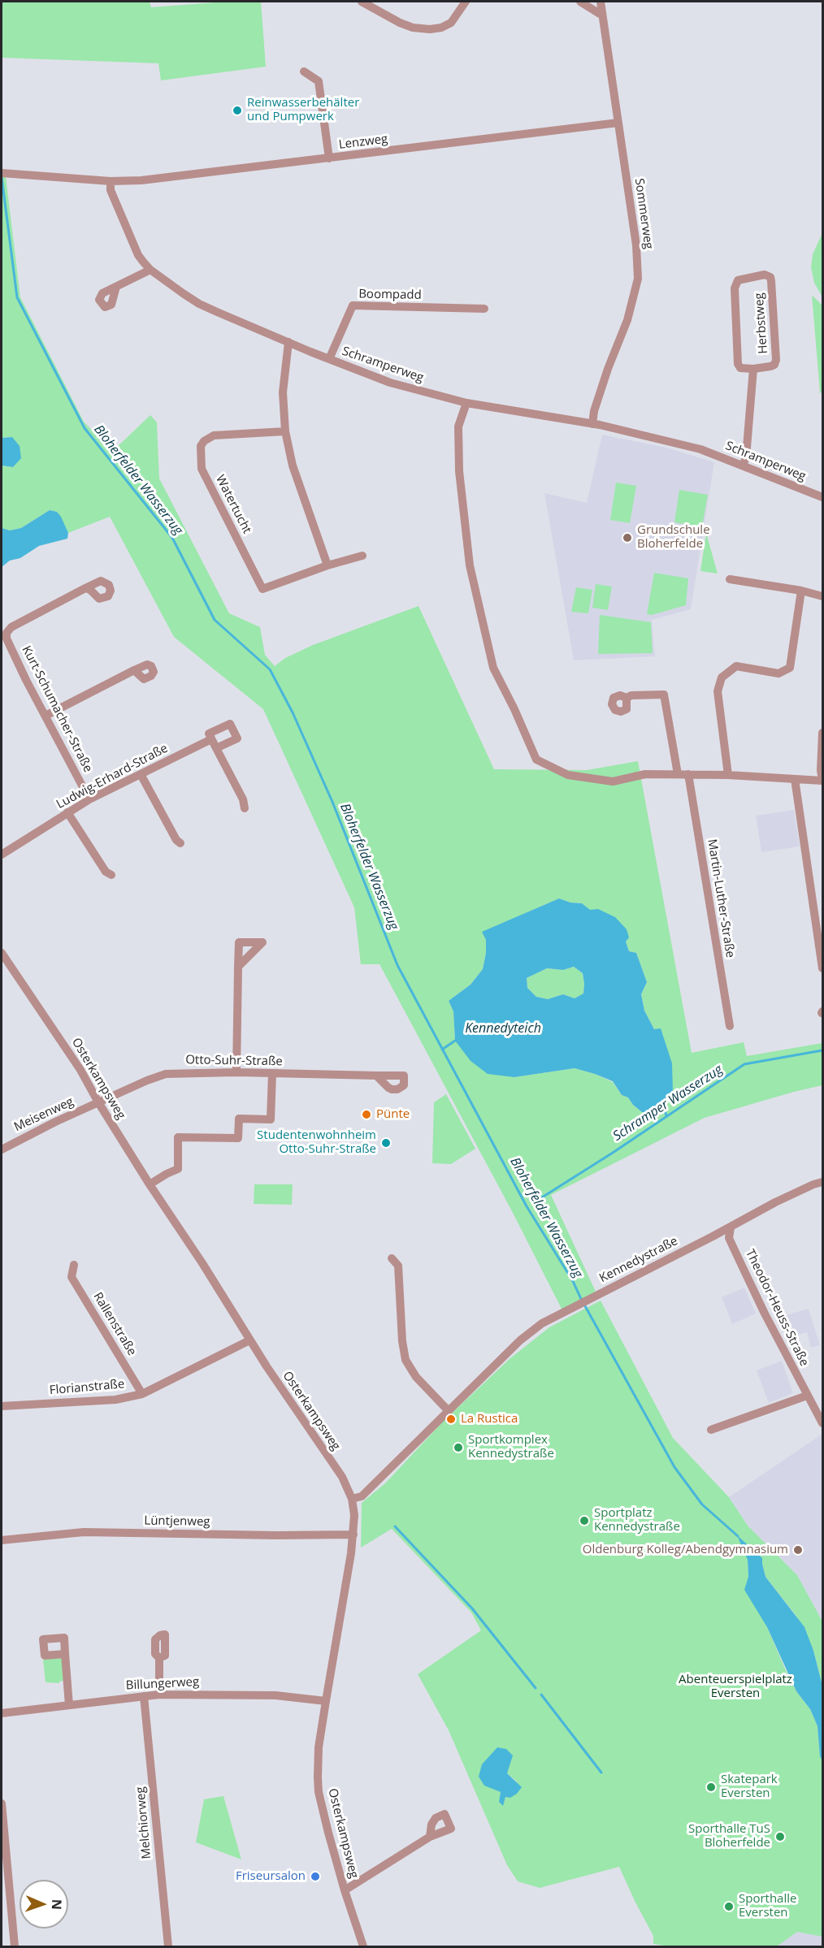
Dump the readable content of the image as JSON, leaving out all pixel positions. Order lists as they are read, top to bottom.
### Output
{
  "streets": {
    "street": [
      "Lenzweg",
      "Sommerweg",
      "Boompadd",
      "Herbstweg",
      "Schramperweg",
      "Watertucht",
      "Kurt-Schumacher-Straße",
      "Ludwig-Erhard-Straße",
      "Martin-Luther-Straße",
      "Otto-Suhr-Straße",
      "Osterkampsweg",
      "Meisenweg",
      "Kennedystraße",
      "Theodor-Heuss-Straße",
      "Rallenstraße",
      "Florianstraße",
      "Lüntjenweg",
      "Billungerweg",
      "Melchiorweg"
    ]
  },
  "crossings": [
    ["Lenzweg", "Sommerweg"],
    ["Lenzweg", "Schramperweg"],
    ["Sommerweg", "Schramperweg"],
    ["Boompadd", "Schramperweg"],
    ["Herbstweg", "Schramperweg"],
    ["Kurt-Schumacher-Straße", "Ludwig-Erhard-Straße"],
    ["Otto-Suhr-Straße", "Osterkampsweg"],
    ["Otto-Suhr-Straße", "Meisenweg"],
    ["Osterkampsweg", "Meisenweg"],
    ["Osterkampsweg", "Kennedystraße"],
    ["Osterkampsweg", "Florianstraße"],
    ["Osterkampsweg", "Lüntjenweg"],
    ["Osterkampsweg", "Billungerweg"],
    ["Kennedystraße", "Theodor-Heuss-Straße"],
    ["Rallenstraße", "Florianstraße"],
    ["Billungerweg", "Melchiorweg"]
  ],
  "water": ["Bloherfelder Wasserzug", "Kennedyteich", "Schramper Wasserzug"],
  "parks": ["Abenteuerspielplatz Eversten"],
  "places": [
    "Reinwasserbehälter und Pumpwerk",
    "Grundschule Bloherfelde",
    "Pünte",
    "Studentenwohnheim Otto-Suhr-Straße",
    "La Rustica",
    "Sportkomplex Kennedystraße",
    "Sportplatz Kennedystraße",
    "Oldenburg Kolleg/Abendgymnasium",
    "Skatepark Eversten",
    "Sporthalle TuS Bloherfelde",
    "Friseursalon",
    "Sporthalle Eversten"
  ],
  "north": "right"
}
